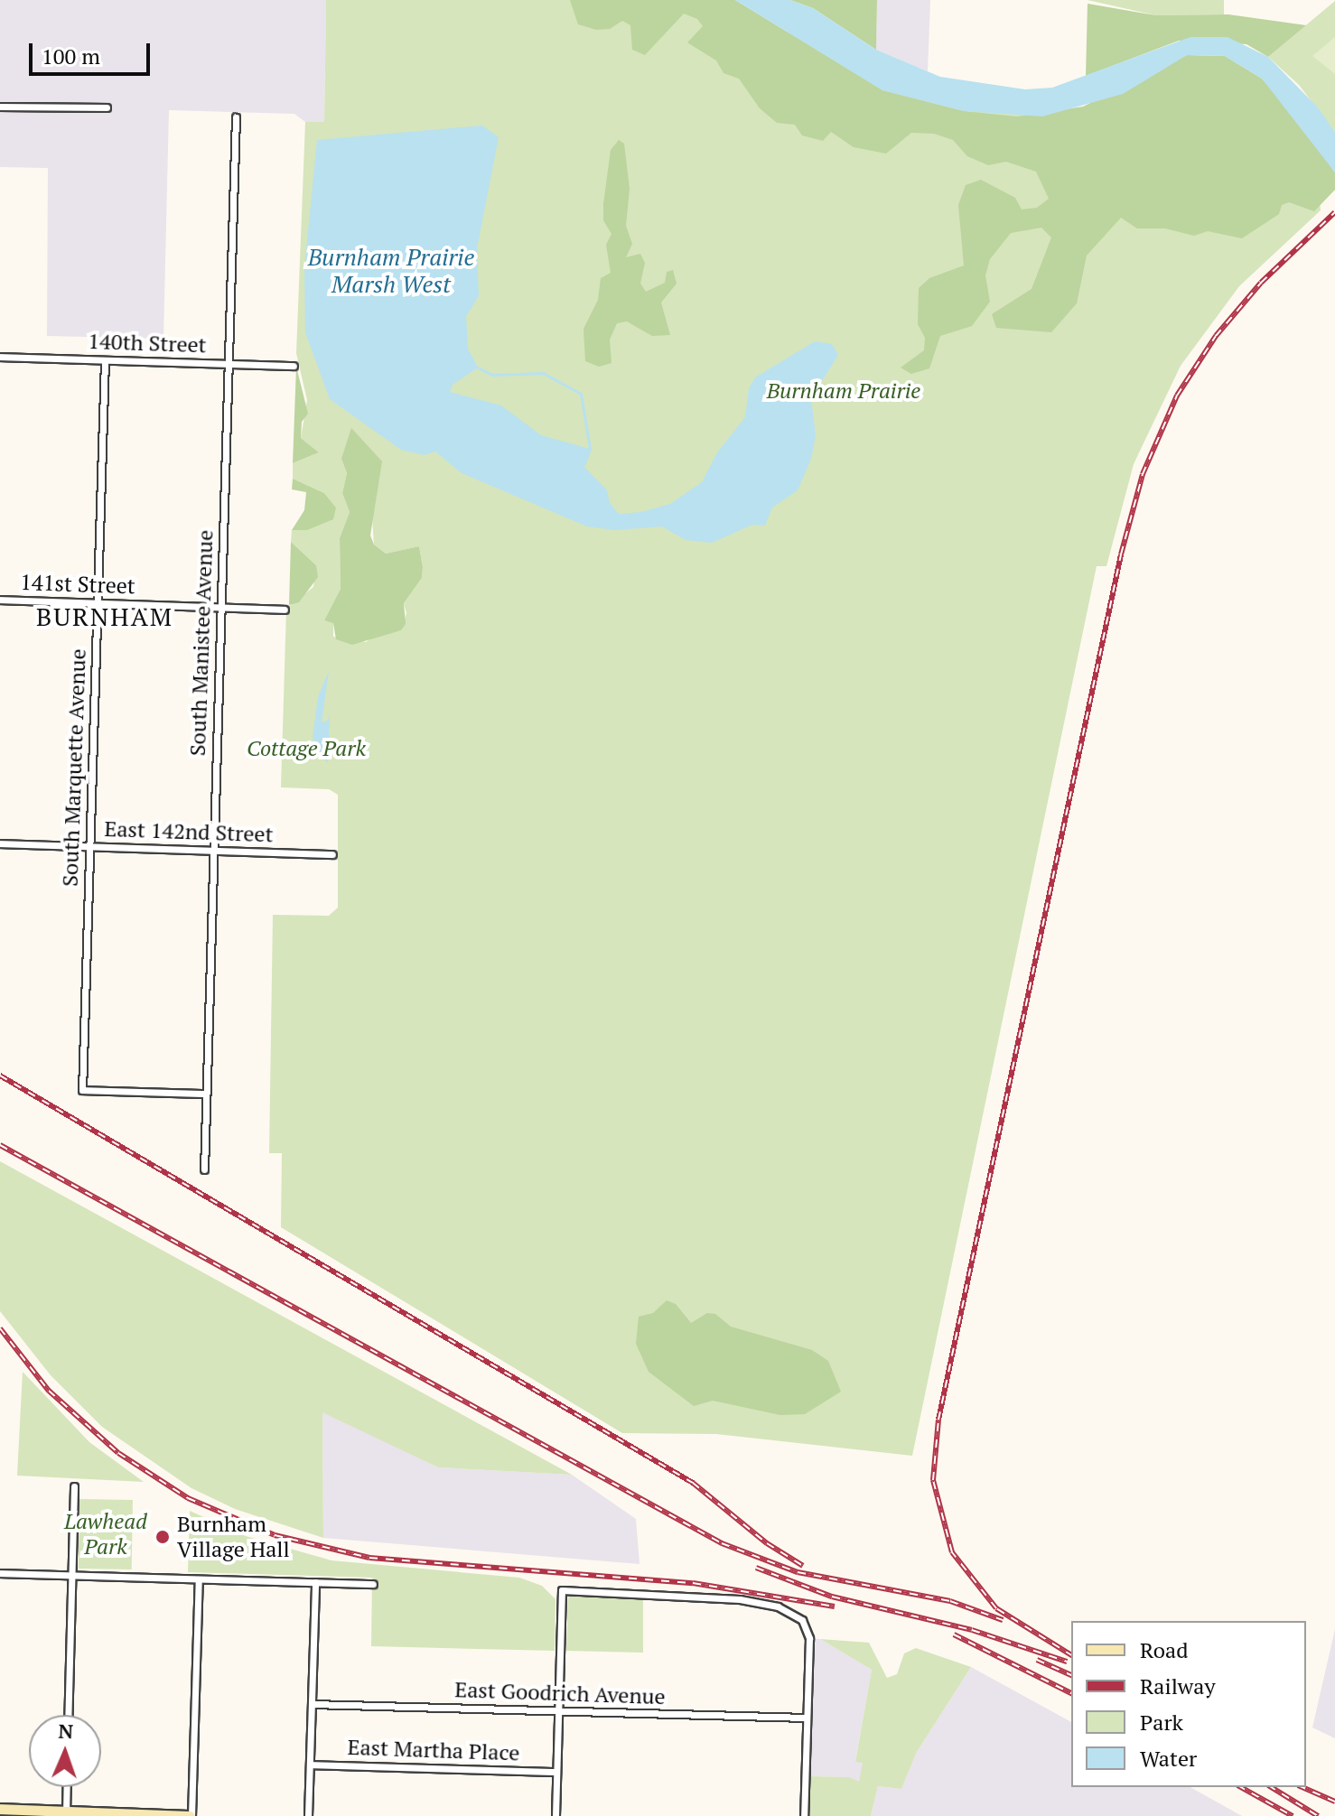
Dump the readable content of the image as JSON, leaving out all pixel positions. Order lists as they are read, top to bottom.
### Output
{
  "streets": {
    "street": [
      "140th Street",
      "141st Street",
      "South Manistee Avenue",
      "South Marquette Avenue",
      "East 142nd Street",
      "East Goodrich Avenue",
      "East Martha Place"
    ]
  },
  "crossings": [
    ["140th Street", "South Manistee Avenue"],
    ["140th Street", "South Marquette Avenue"],
    ["141st Street", "South Manistee Avenue"],
    ["141st Street", "South Marquette Avenue"],
    ["South Manistee Avenue", "South Marquette Avenue"],
    ["South Manistee Avenue", "East 142nd Street"],
    ["South Marquette Avenue", "East 142nd Street"]
  ],
  "districts": ["BURNHAM"],
  "water": ["Burnham Prairie Marsh West"],
  "parks": ["Burnham Prairie", "Cottage Park", "Lawhead Park"],
  "places": ["Burnham Village Hall"],
  "legend": [
    "Road",
    "Railway",
    "Park",
    "Water"
  ],
  "scale_bar": "100 m",
  "north": "top"
}
